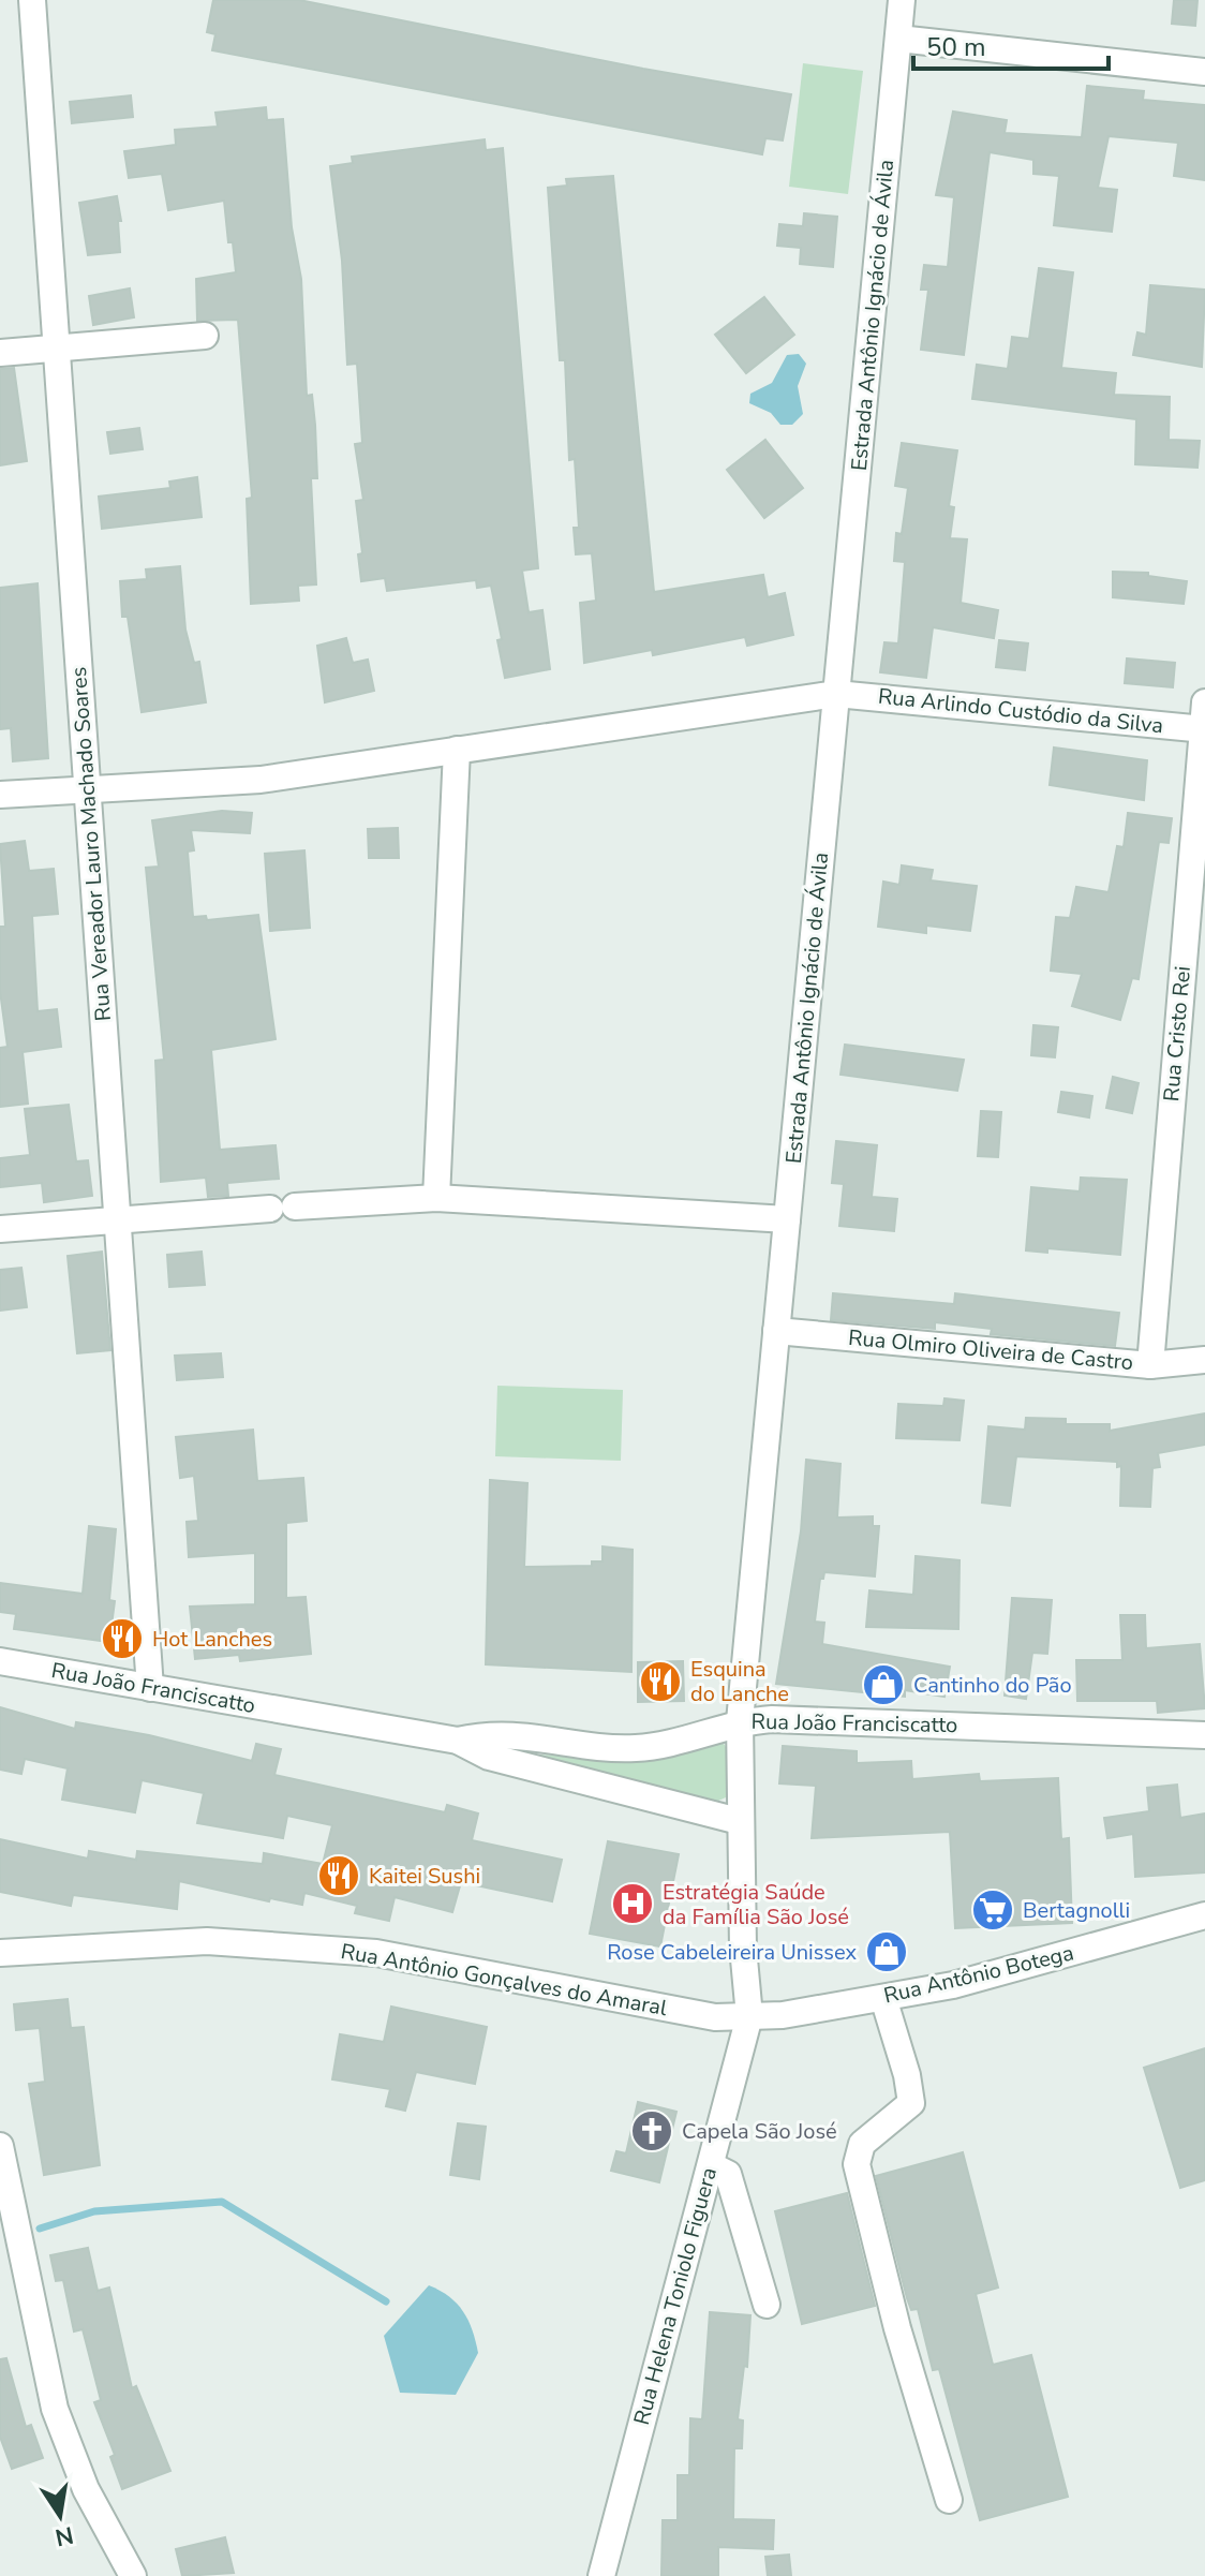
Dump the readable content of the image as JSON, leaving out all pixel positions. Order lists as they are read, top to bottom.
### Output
{
  "streets": {
    "street": [
      "Estrada Antônio Ignácio de Ávila",
      "Rua Arlindo Custódio da Silva",
      "Rua Vereador Lauro Machado Soares",
      "Rua Cristo Rei",
      "Rua Olmiro Oliveira de Castro",
      "Rua João Franciscatto",
      "Rua Antônio Botega",
      "Rua Antônio Gonçalves do Amaral",
      "Rua Helena Toniolo Figuera"
    ]
  },
  "crossings": [
    ["Estrada Antônio Ignácio de Ávila", "Rua Arlindo Custódio da Silva"],
    ["Estrada Antônio Ignácio de Ávila", "Rua Olmiro Oliveira de Castro"],
    ["Estrada Antônio Ignácio de Ávila", "Rua João Franciscatto"],
    ["Estrada Antônio Ignácio de Ávila", "Rua Antônio Botega"],
    ["Estrada Antônio Ignácio de Ávila", "Rua Antônio Gonçalves do Amaral"],
    ["Estrada Antônio Ignácio de Ávila", "Rua Helena Toniolo Figuera"],
    ["Rua Arlindo Custódio da Silva", "Rua Vereador Lauro Machado Soares"],
    ["Rua Arlindo Custódio da Silva", "Rua Cristo Rei"],
    ["Rua Vereador Lauro Machado Soares", "Rua João Franciscatto"],
    ["Rua Cristo Rei", "Rua Olmiro Oliveira de Castro"],
    ["Rua Antônio Botega", "Rua Antônio Gonçalves do Amaral"],
    ["Rua Antônio Botega", "Rua Helena Toniolo Figuera"],
    ["Rua Antônio Gonçalves do Amaral", "Rua Helena Toniolo Figuera"]
  ],
  "places": {
    "restaurant": ["Hot Lanches", "Esquina do Lanche", "Kaitei Sushi"],
    "shop": ["Cantinho do Pão", "Rose Cabeleireira Unissex"],
    "hospital": ["Estratégia Saúde da Família São José"],
    "supermarket": ["Bertagnolli"],
    "church": ["Capela São José"]
  },
  "scale_bar": "50 m",
  "north": "bottom"
}
